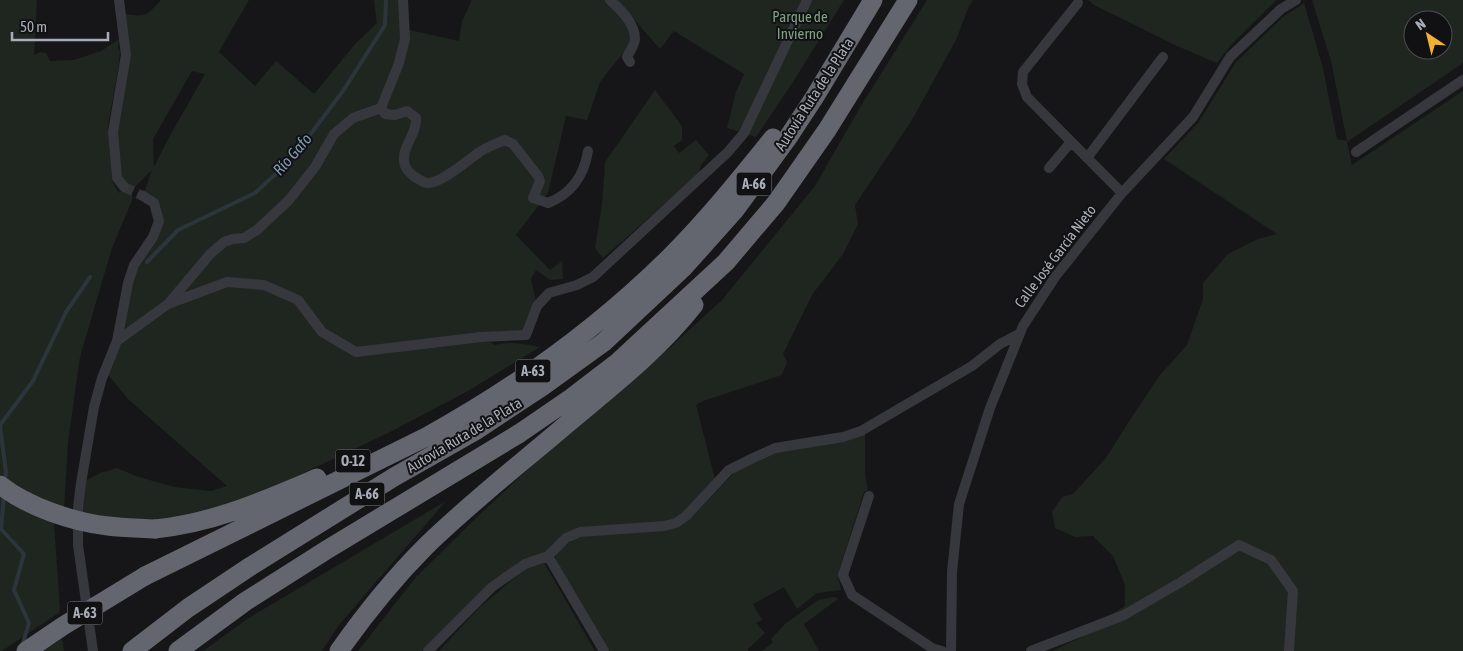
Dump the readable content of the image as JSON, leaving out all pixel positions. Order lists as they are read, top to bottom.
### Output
{
  "streets": {
    "highway": [
      "Autovía Ruta de la Plata",
      "A-66",
      "A-63",
      "O-12"
    ],
    "street": ["Calle José García Nieto"]
  },
  "crossings": [
    ["Autovía Ruta de la Plata", "A-63"],
    ["A-63", "O-12"]
  ],
  "water": ["Río Gafo"],
  "parks": ["Parque de Invierno"],
  "scale_bar": "50 m",
  "north": "top left"
}
